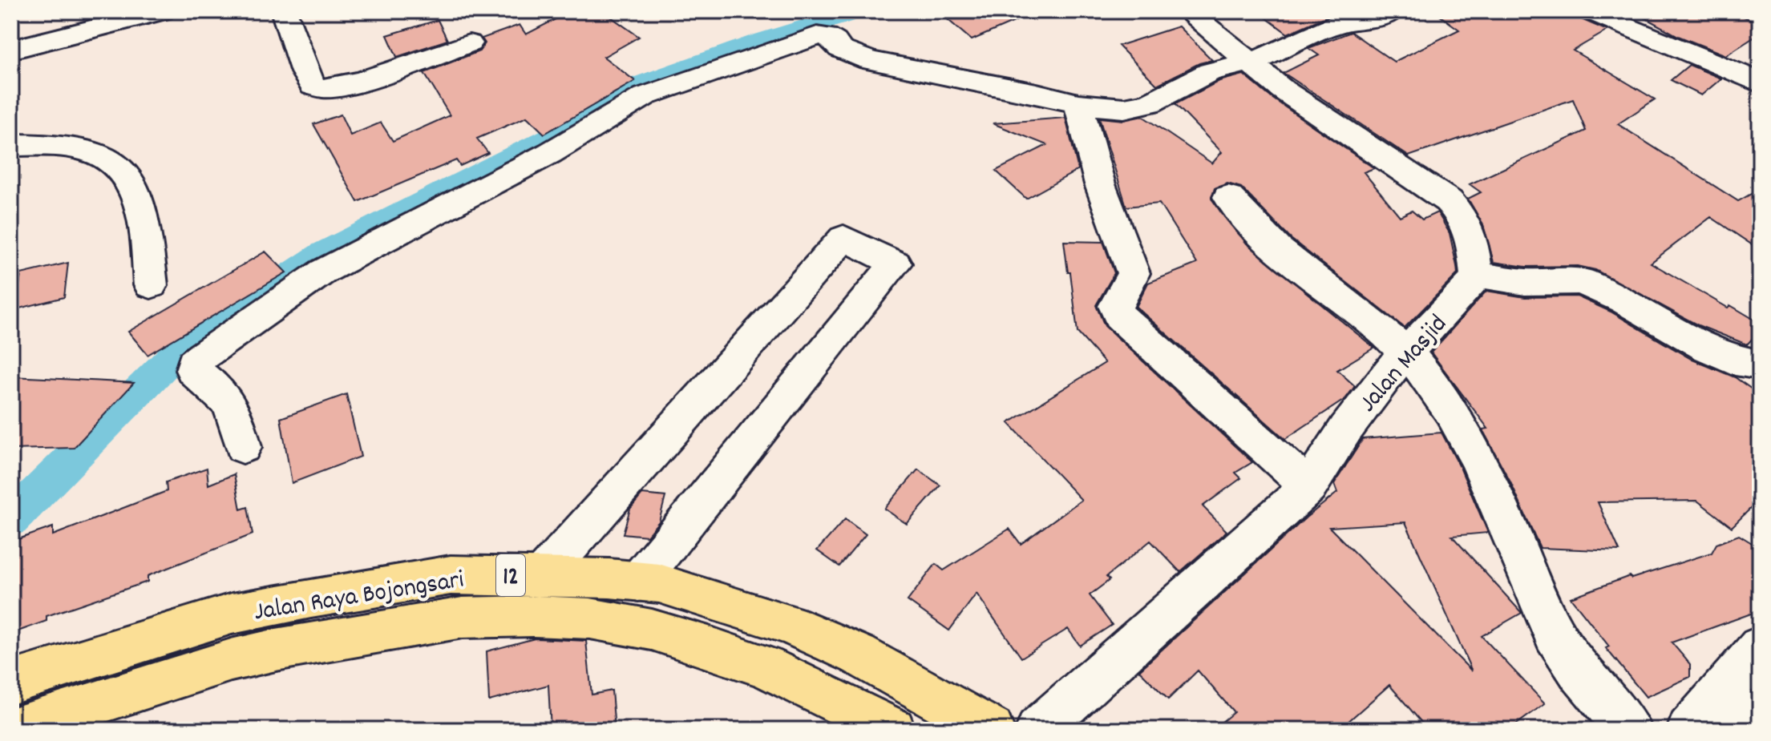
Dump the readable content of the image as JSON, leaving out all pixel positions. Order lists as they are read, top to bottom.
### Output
{
  "streets": {
    "highway": ["12", "Jalan Raya Bojongsari"],
    "street": ["Jalan Masjid"]
  }
}
